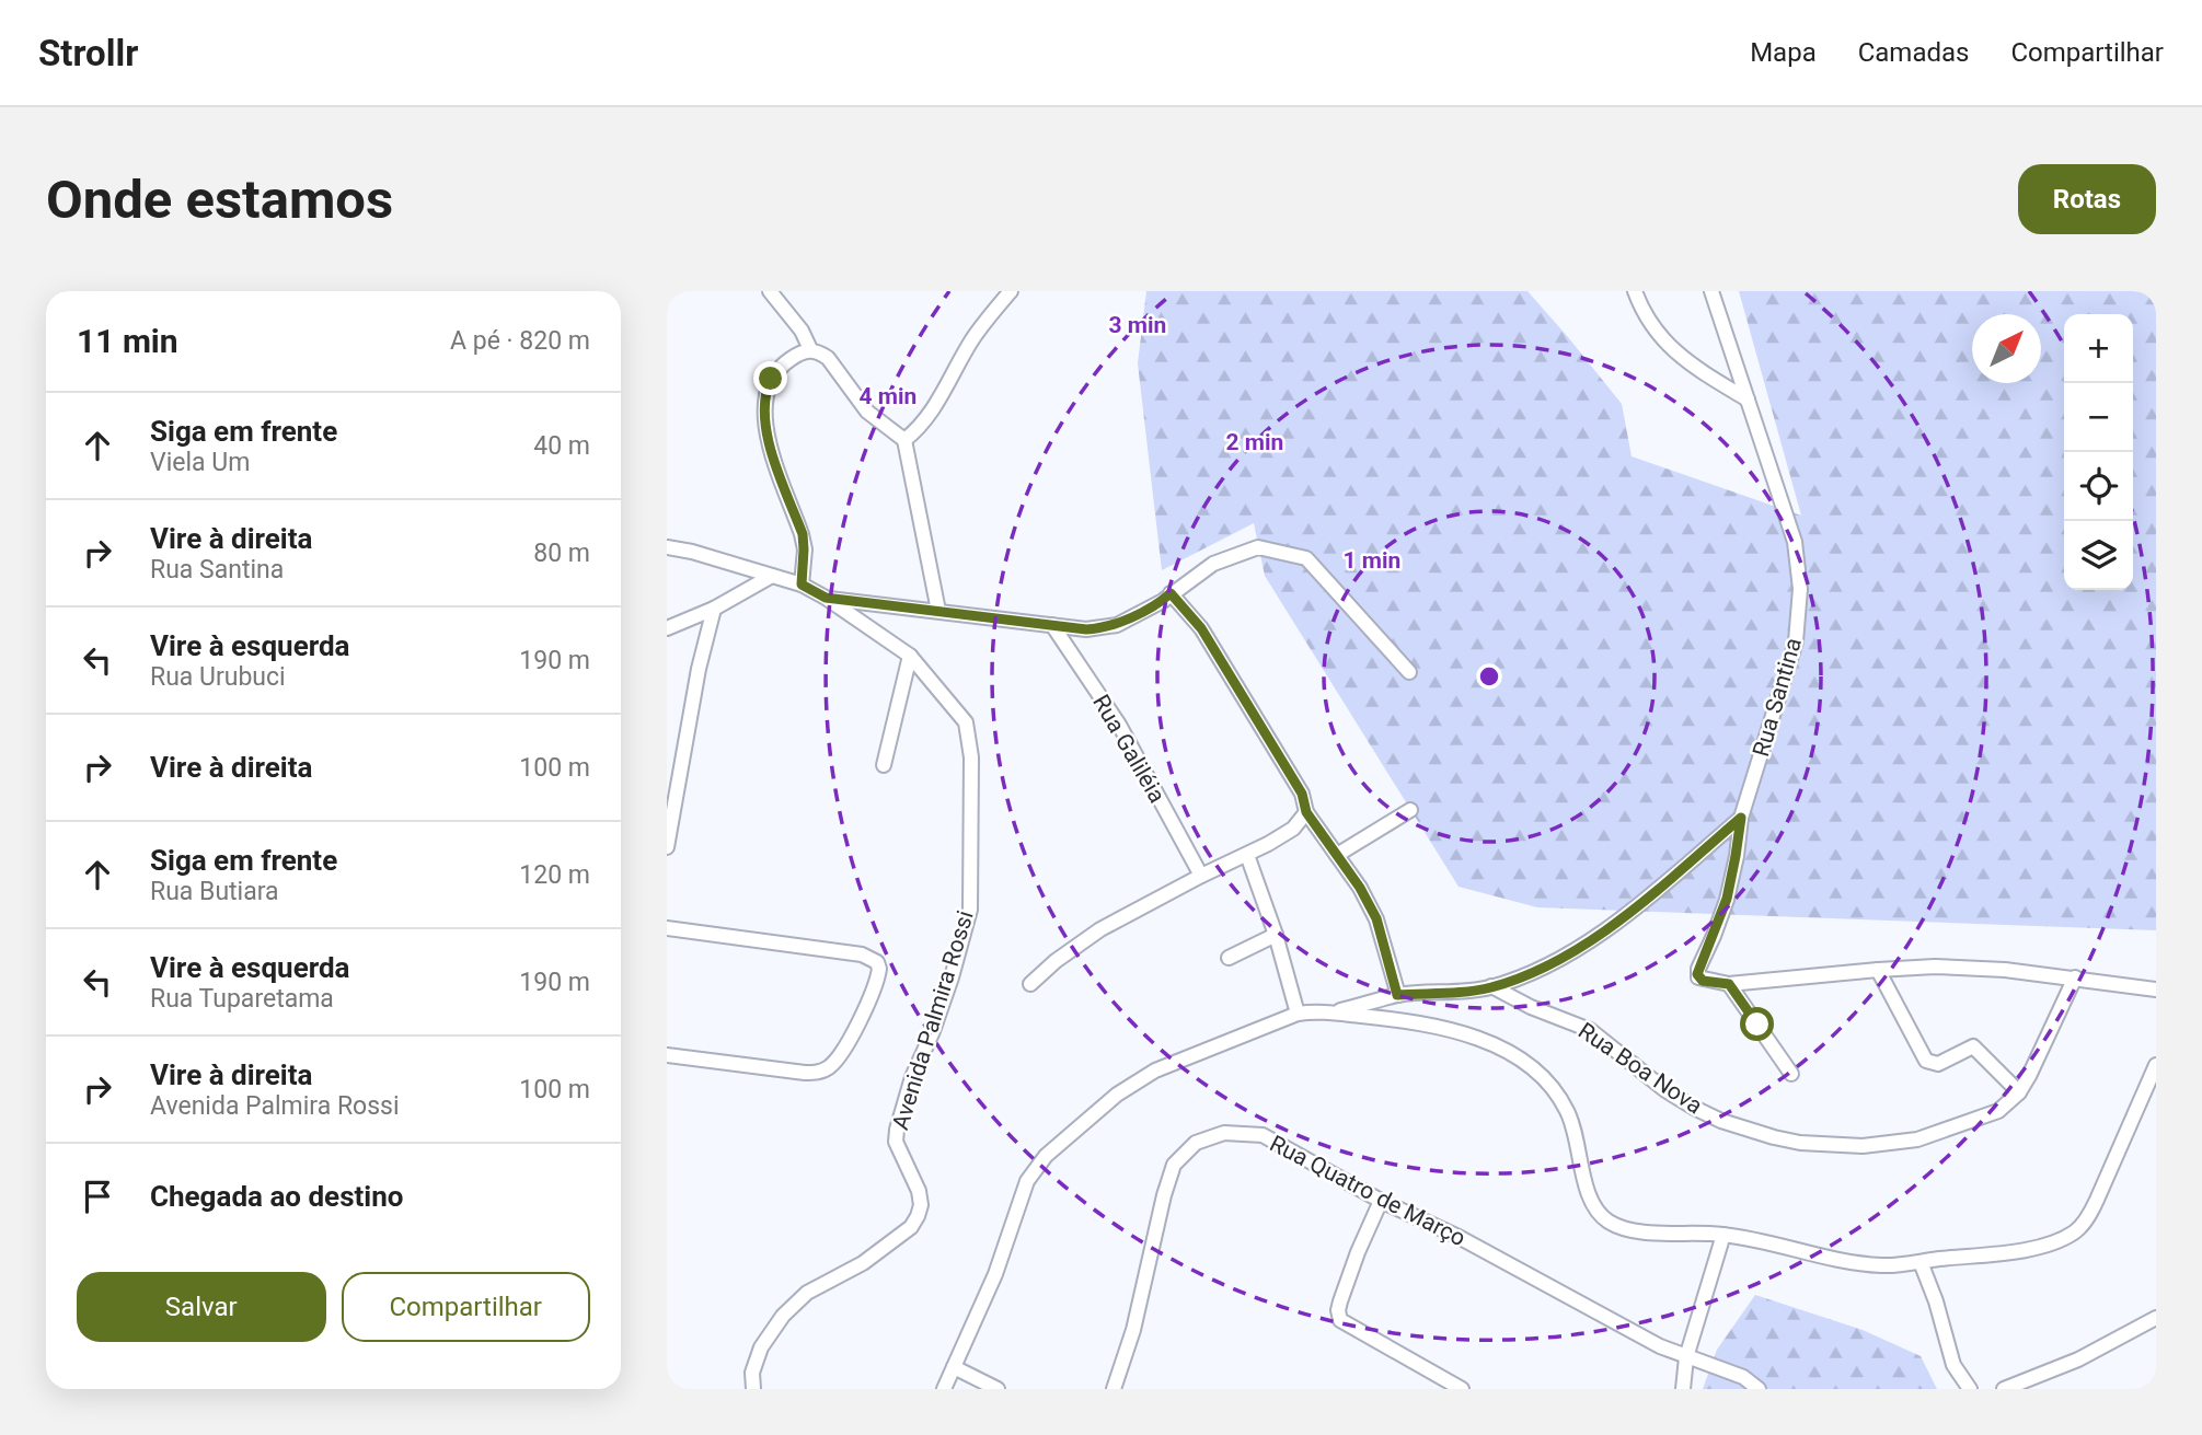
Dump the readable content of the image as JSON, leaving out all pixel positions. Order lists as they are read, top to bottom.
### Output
{
  "streets": {
    "street": [
      "Rua Santina",
      "Rua Galiléia",
      "Avenida Palmira Rossi",
      "Rua Boa Nova",
      "Rua Quatro de Março"
    ]
  },
  "north": "top right",
  "page": {
    "header": "Strollr",
    "nav": ["Mapa", "Camadas", "Compartilhar"],
    "buttons": [
      "Rotas",
      ["Salvar", "Compartilhar"]
    ],
    "title": "Onde estamos",
    "heading": ["11 min", "A pé · 820 m"],
    "map_buttons": ["+", "−"],
    "list": [
      ["Siga em frente", "Viela Um", "40 m"],
      ["Vire à direita", "Rua Santina", "80 m"],
      ["Vire à esquerda", "Rua Urubuci", "190 m"],
      ["Vire à direita", "100 m"],
      ["Siga em frente", "Rua Butiara", "120 m"],
      ["Vire à esquerda", "Rua Tuparetama", "190 m"],
      ["Vire à direita", "Avenida Palmira Rossi", "100 m"],
      "Chegada ao destino"
    ]
  },
  "rings": [
    "3 min",
    "4 min",
    "2 min",
    "1 min"
  ]
}
